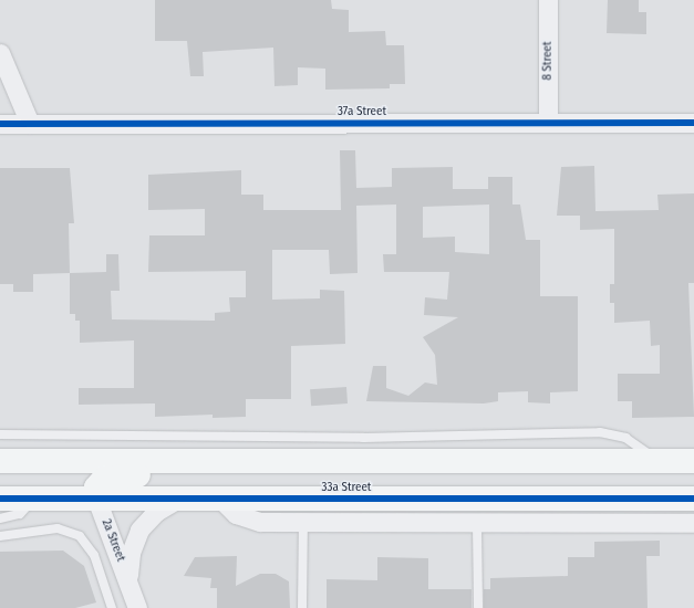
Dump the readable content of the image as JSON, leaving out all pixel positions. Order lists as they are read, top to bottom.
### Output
{
  "streets": {
    "street": [
      "8 Street",
      "37a Street",
      "33a Street",
      "2a Street"
    ]
  },
  "crossings": [
    ["8 Street", "37a Street"],
    ["33a Street", "2a Street"]
  ]
}
